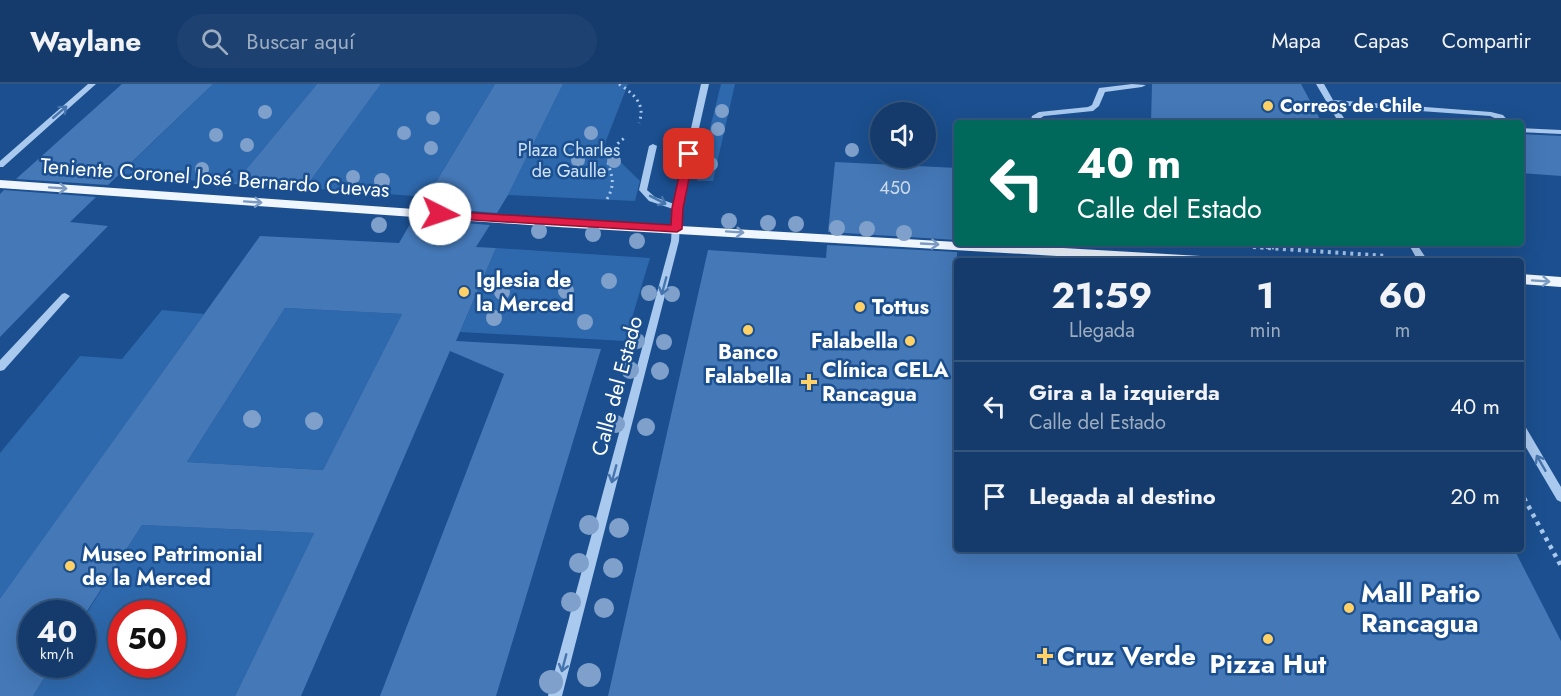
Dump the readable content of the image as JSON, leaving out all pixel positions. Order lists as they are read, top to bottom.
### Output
{
  "streets": {
    "main road": ["Teniente Coronel José Bernardo Cuevas"],
    "street": ["Calle del Estado"]
  },
  "crossings": [
    ["Teniente Coronel José Bernardo Cuevas", "Calle del Estado"]
  ],
  "one_way": ["Teniente Coronel José Bernardo Cuevas", "Calle del Estado"],
  "parks": ["Plaza Charles de Gaulle"],
  "places": {
    "other": [
      "Correos de Chile",
      "Iglesia de la Merced",
      "Tottus",
      "Banco Falabella",
      "Falabella",
      "Museo Patrimonial de la Merced",
      "Mall Patio Rancagua",
      "Pizza Hut"
    ],
    "health": ["Clínica CELA Rancagua", "Cruz Verde"]
  },
  "house_numbers": ["450"],
  "page": {
    "header": "Waylane",
    "search": "Buscar aquí",
    "nav": ["Mapa", "Capas", "Compartir"],
    "turn": ["40 m", "Calle del Estado"],
    "eta": [
      "21:59",
      "Llegada",
      "1",
      "min",
      "60",
      "m"
    ],
    "list": [
      {
        "name": "Gira a la izquierda",
        "note": "Calle del Estado",
        "value": "40 m"
      },
      {
        "name": "Llegada al destino",
        "value": "20 m"
      }
    ],
    "speed": "40 km/h",
    "limit": "50"
  }
}
